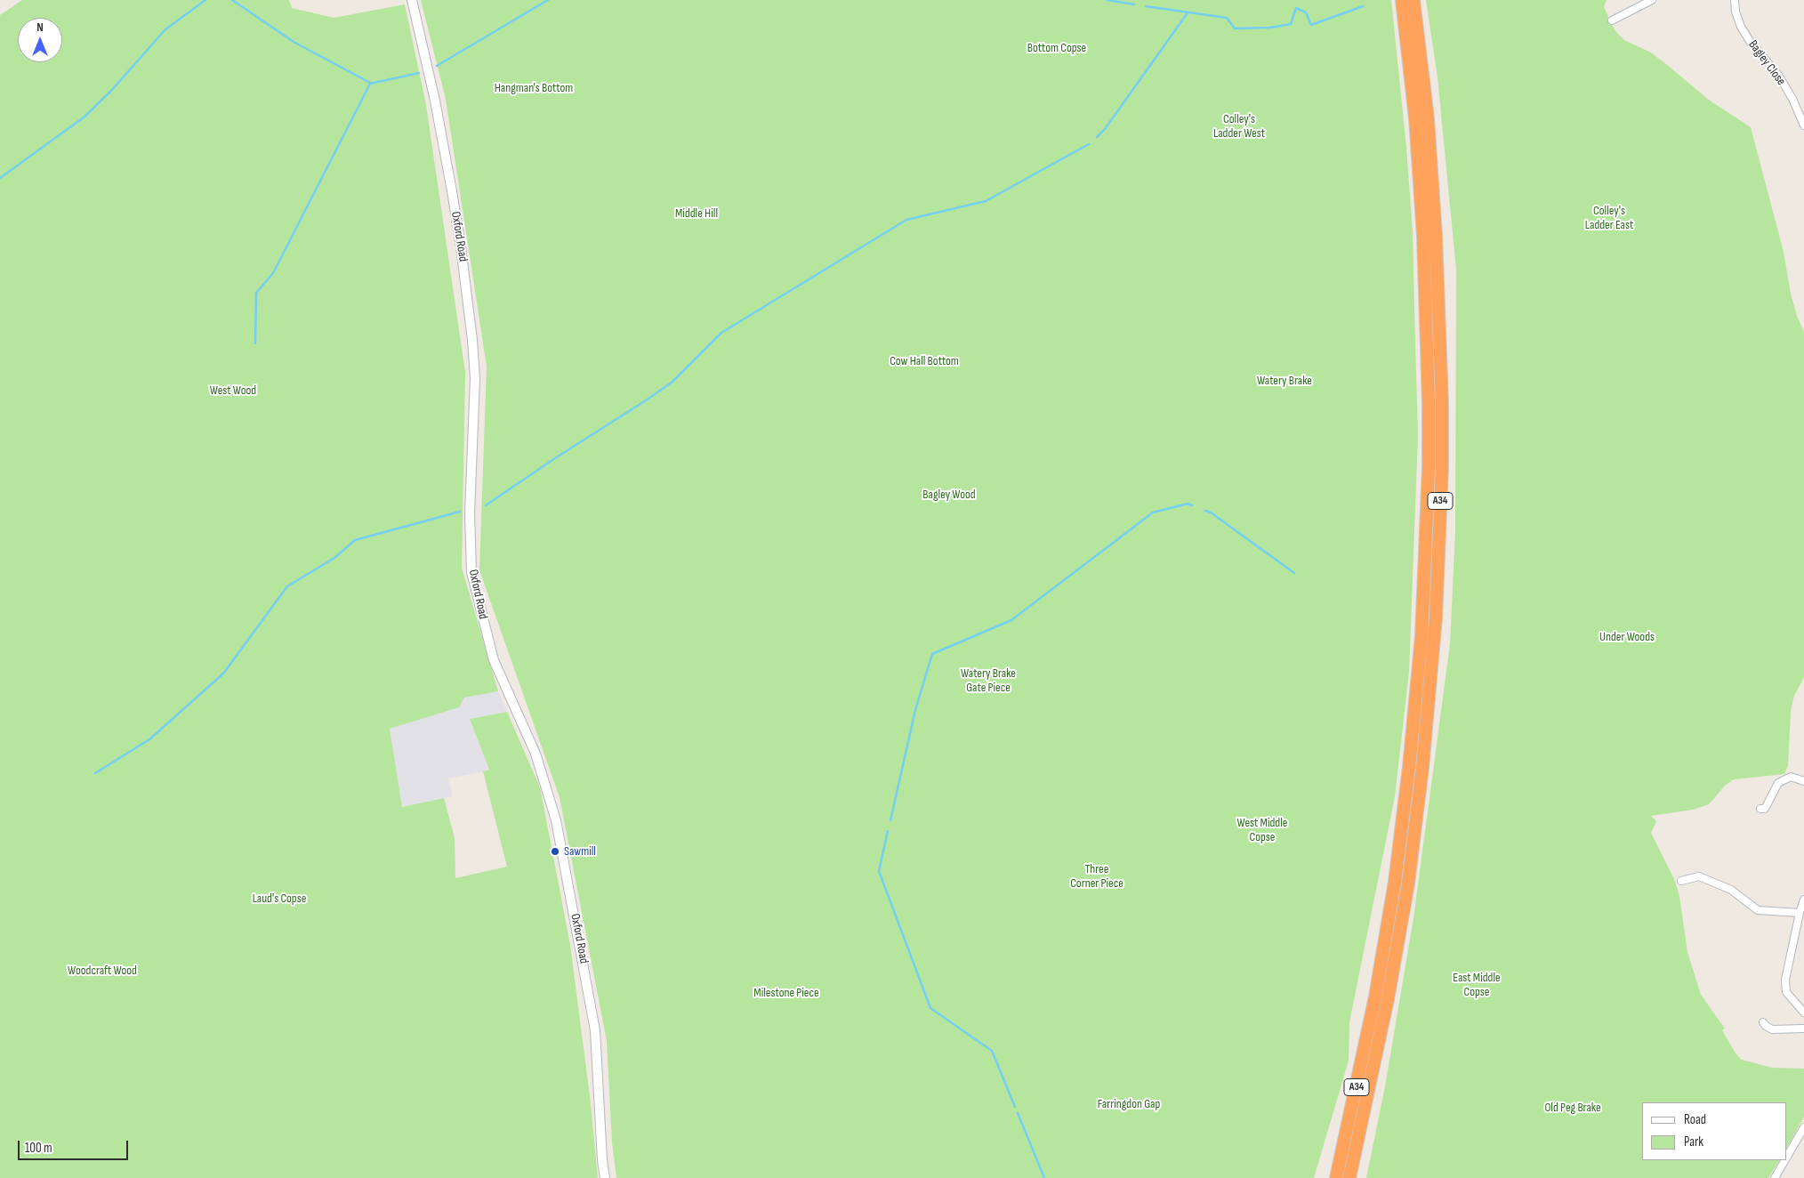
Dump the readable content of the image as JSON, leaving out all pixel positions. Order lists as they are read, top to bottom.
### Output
{
  "streets": {
    "highway": ["A34"],
    "street": ["Bagley Close", "Oxford Road"]
  },
  "parks": [
    "Bottom Copse",
    "Hangman's Bottom",
    "Colley's Ladder West",
    "Colley's Ladder East",
    "Middle Hill",
    "Cow Hall Bottom",
    "Watery Brake",
    "West Wood",
    "Bagley Wood",
    "Under Woods",
    "Watery Brake Gate Piece",
    "West Middle Copse",
    "Three Corner Piece",
    "Laud's Copse",
    "Woodcraft Wood",
    "East Middle Copse",
    "Milestone Piece",
    "Farringdon Gap",
    "Old Peg Brake"
  ],
  "places": ["Sawmill"],
  "legend": ["Road", "Park"],
  "scale_bar": "100 m",
  "north": "top"
}
